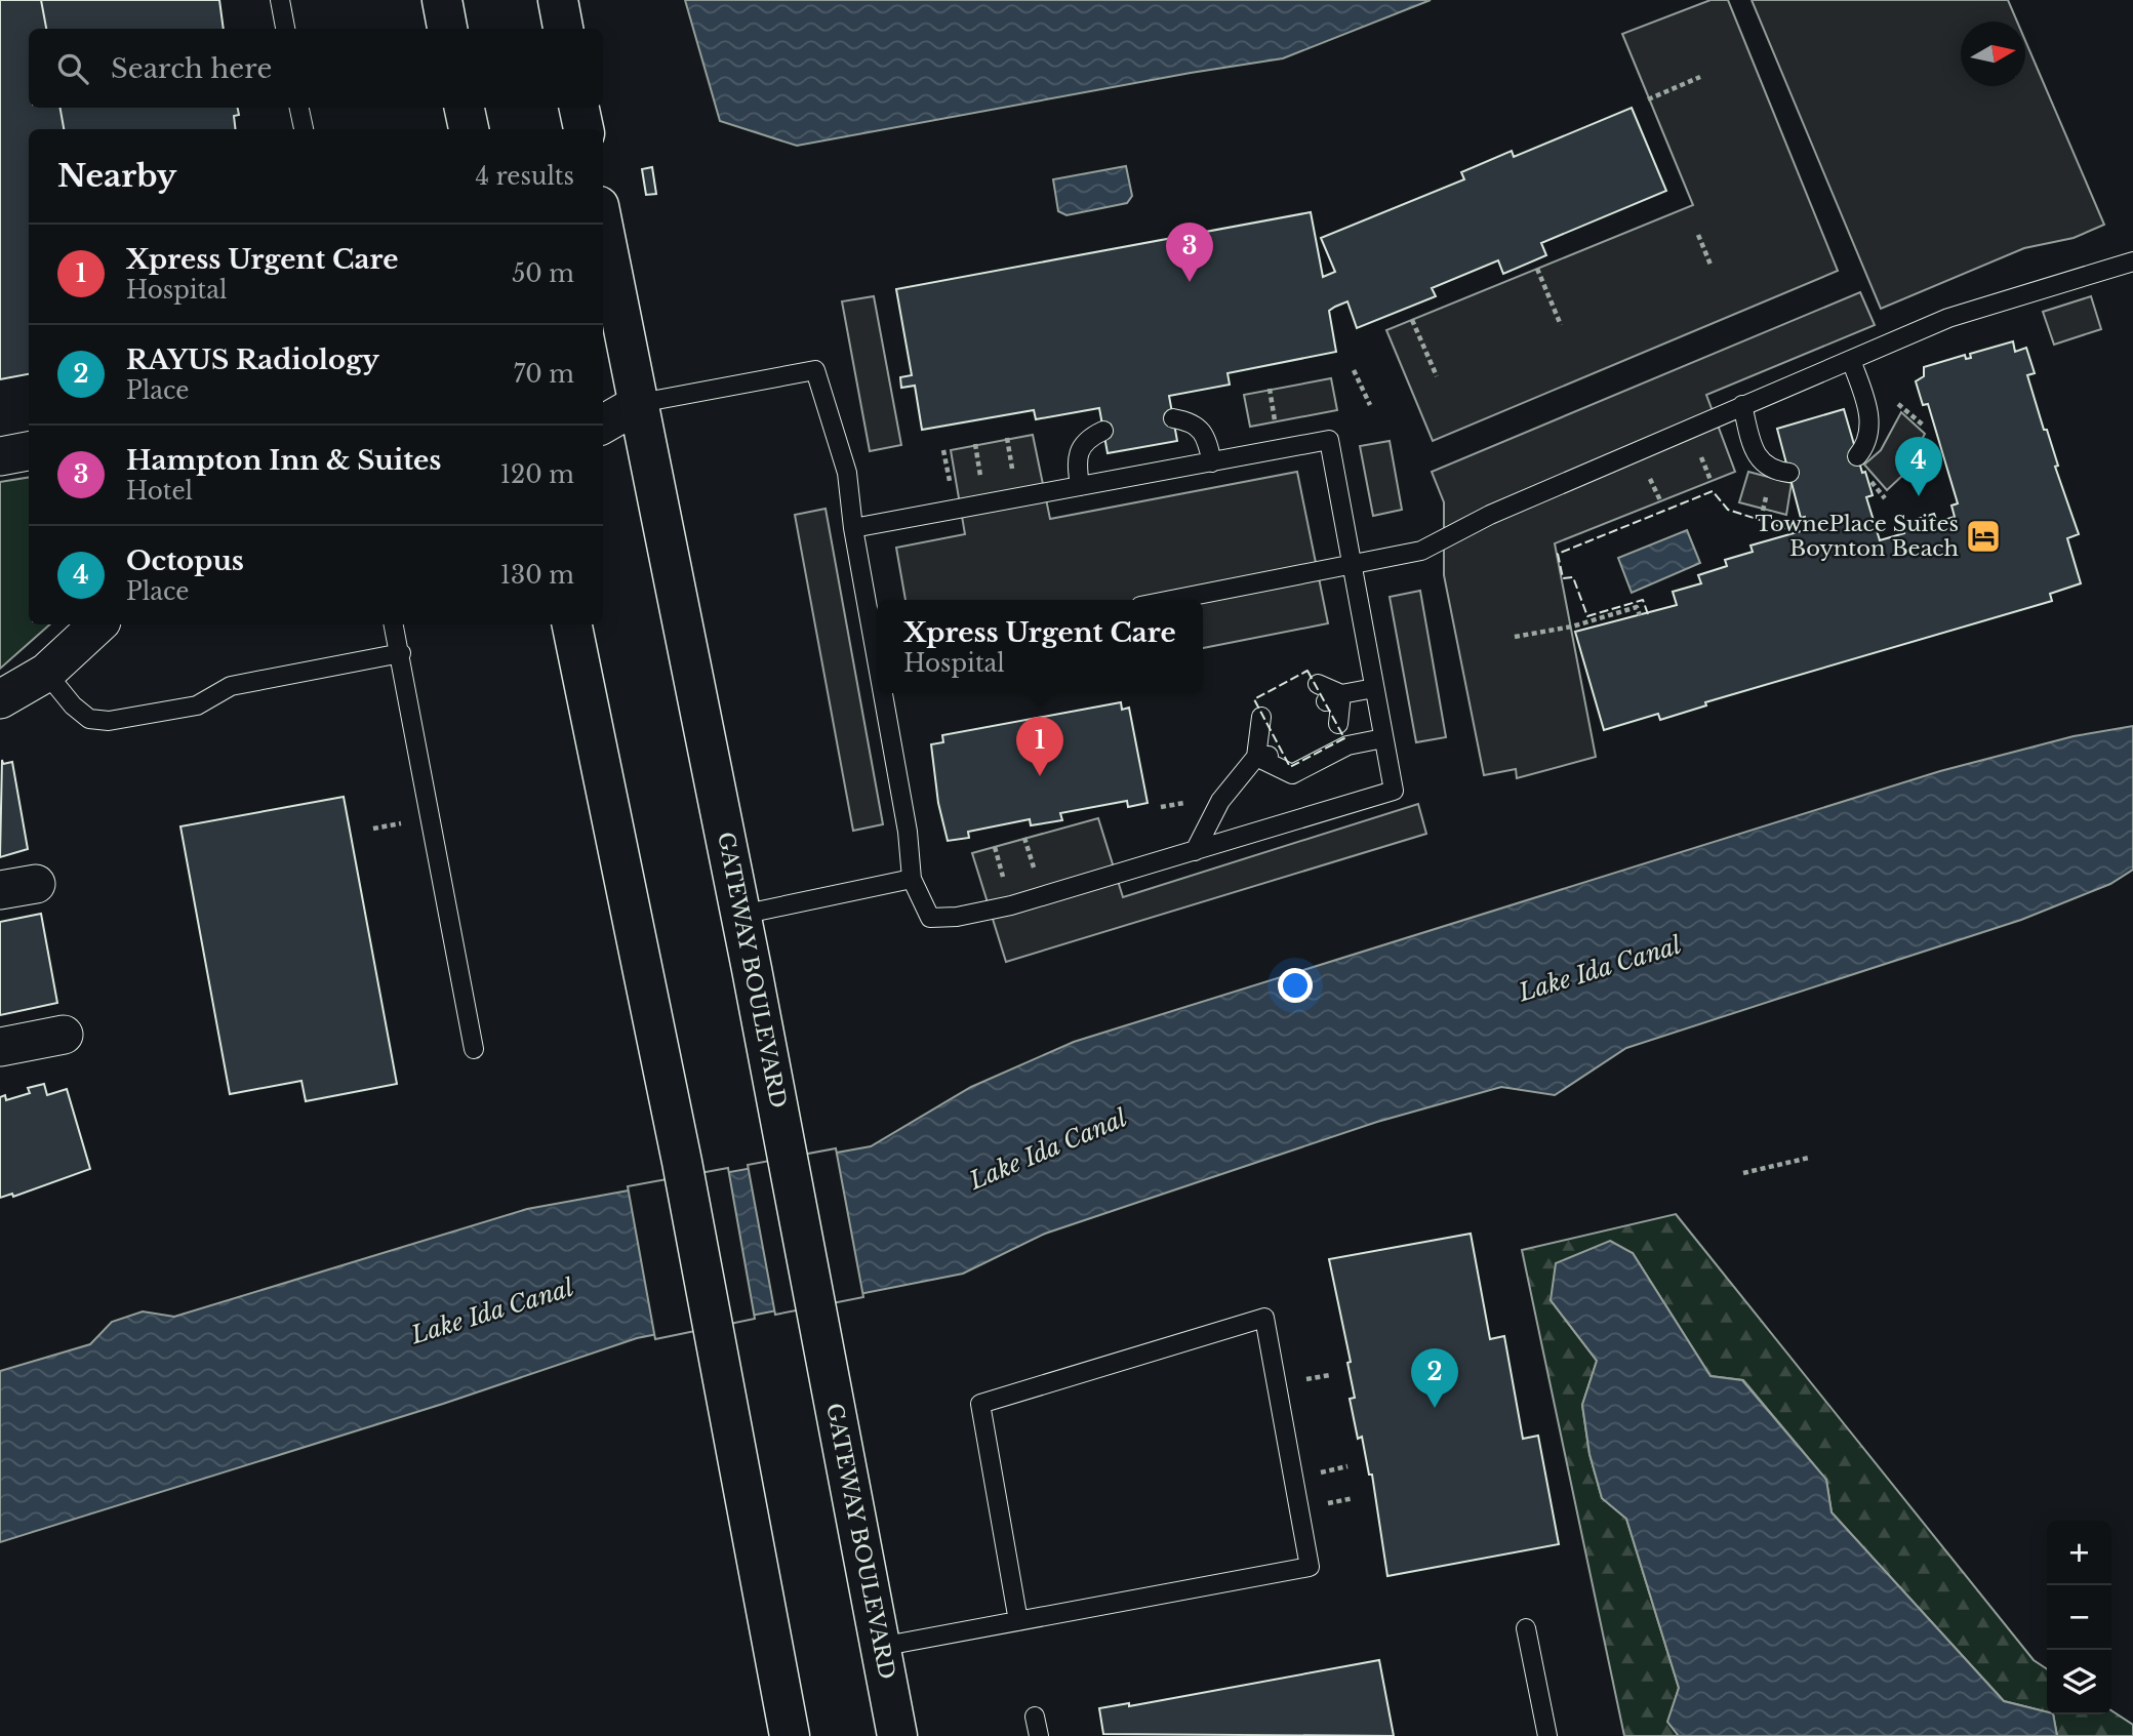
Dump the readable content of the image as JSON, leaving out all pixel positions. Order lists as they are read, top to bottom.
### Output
{
  "streets": {
    "main road": ["GATEWAY BOULEVARD"]
  },
  "water": ["Lake Ida Canal"],
  "places": {
    "hotel": ["TownePlace Suites Boynton Beach"]
  },
  "north": "right",
  "page": {
    "search": "Search here",
    "heading": ["Nearby", "4 results"],
    "pins": [
      "3",
      "4",
      "1",
      "2"
    ],
    "list": [
      {
        "mark": "1",
        "name": "Xpress Urgent Care",
        "note": "Hospital",
        "value": "50 m"
      },
      {
        "mark": "2",
        "name": "RAYUS Radiology",
        "note": "Place",
        "value": "70 m"
      },
      {
        "mark": "3",
        "name": "Hampton Inn & Suites",
        "note": "Hotel",
        "value": "120 m"
      },
      {
        "mark": "4",
        "name": "Octopus",
        "note": "Place",
        "value": "130 m"
      }
    ],
    "popup": ["Xpress Urgent Care", "Hospital"],
    "map_buttons": ["+", "−"]
  }
}
